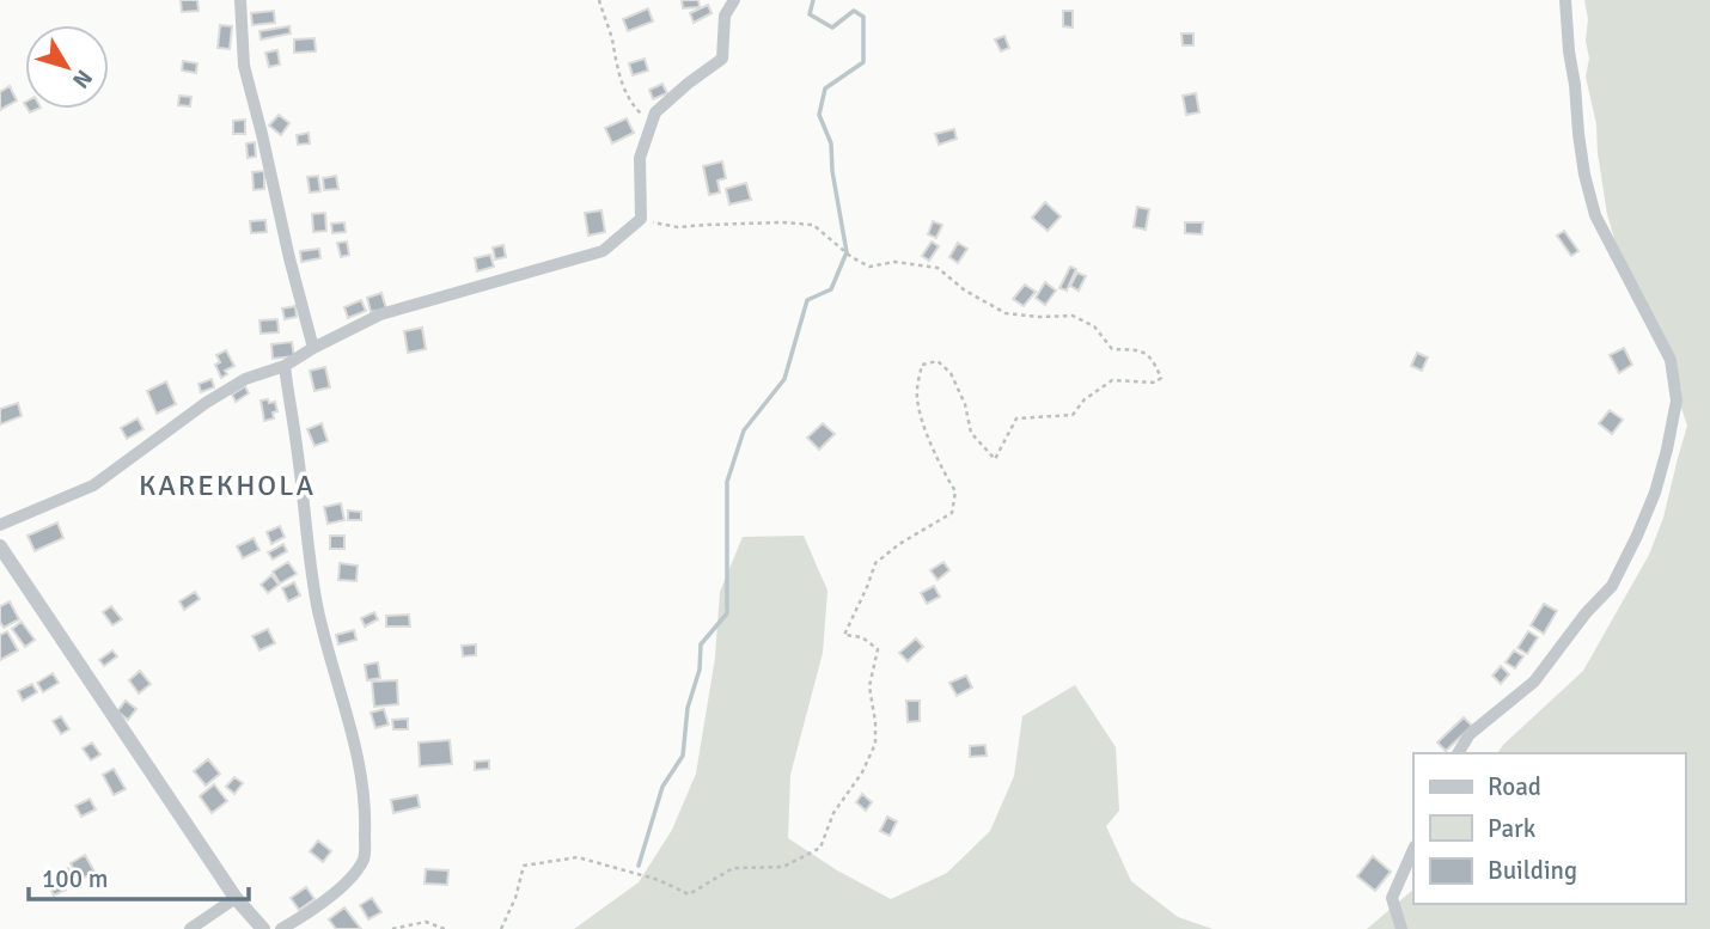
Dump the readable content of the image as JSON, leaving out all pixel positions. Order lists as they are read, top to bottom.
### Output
{
  "districts": ["KAREKHOLA"],
  "legend": ["Road", "Park", "Building"],
  "scale_bar": "100 m",
  "north": "bottom right"
}
